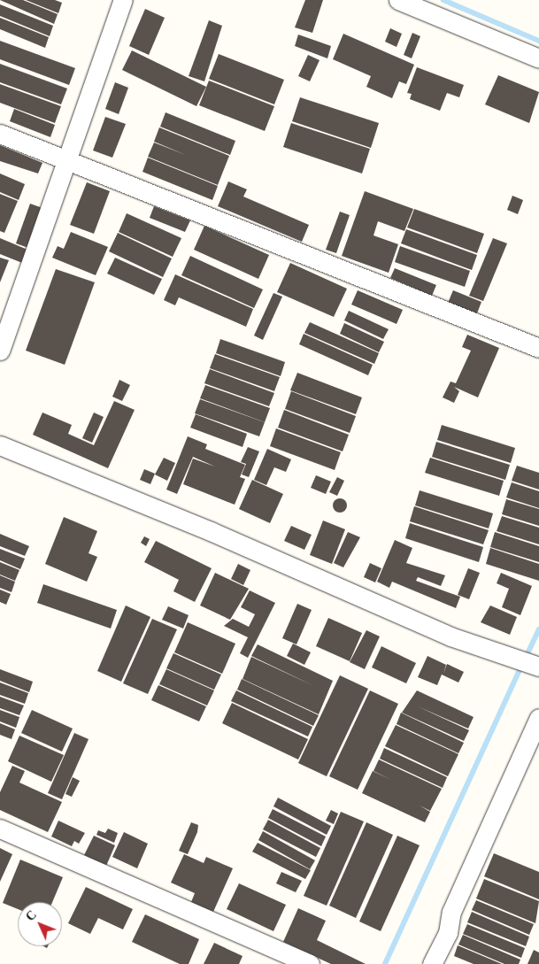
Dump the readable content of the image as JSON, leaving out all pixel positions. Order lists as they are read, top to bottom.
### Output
{
  "north": "top left"
}
